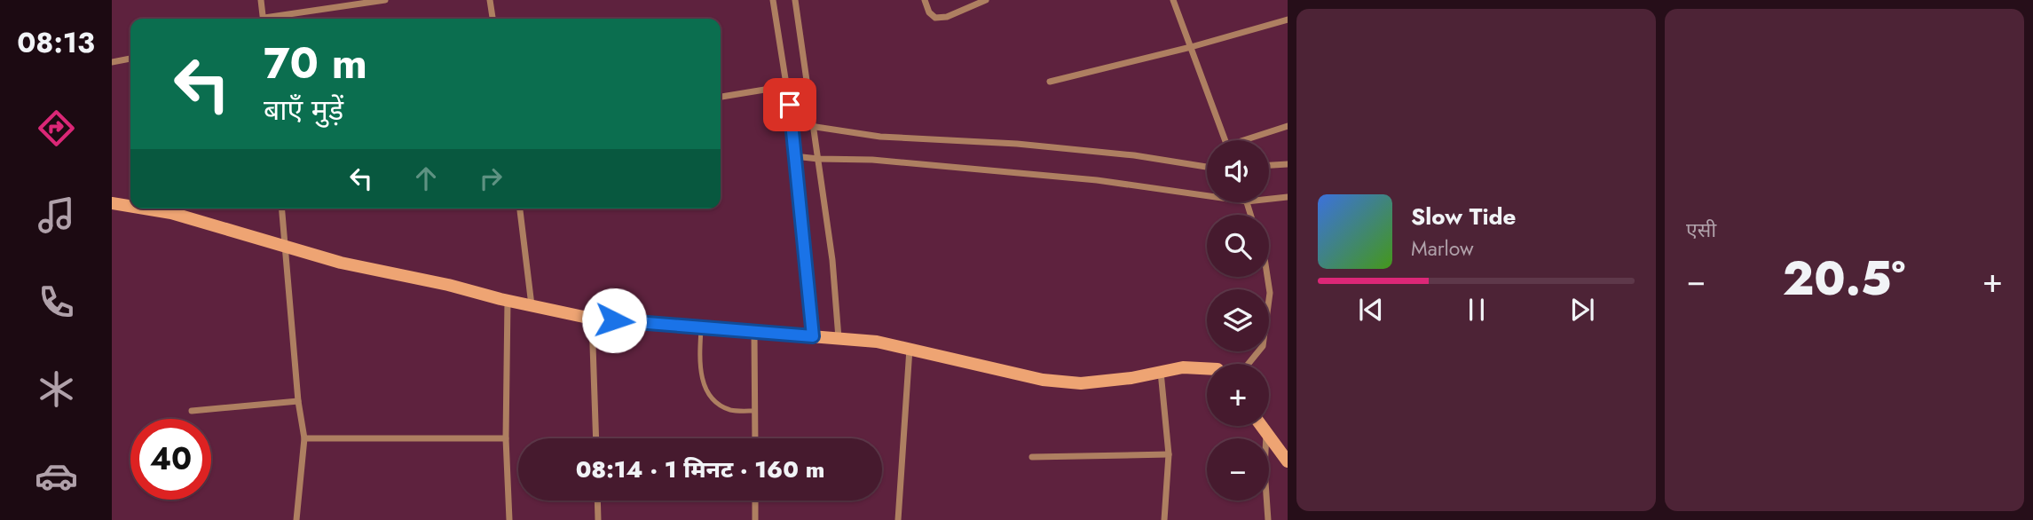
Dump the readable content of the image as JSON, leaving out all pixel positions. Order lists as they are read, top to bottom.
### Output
{
  "page": {
    "tabs": "08:13",
    "tile": "एसी",
    "turn": ["70 m", "बाएँ मुड़ें"],
    "map_buttons": ["+", "−"],
    "song": ["Slow Tide", "Marlow"],
    "heat": ["−", "20.5°", "+"],
    "limit": "40",
    "trip": "08:14 · 1 मिनट · 160 m"
  }
}
